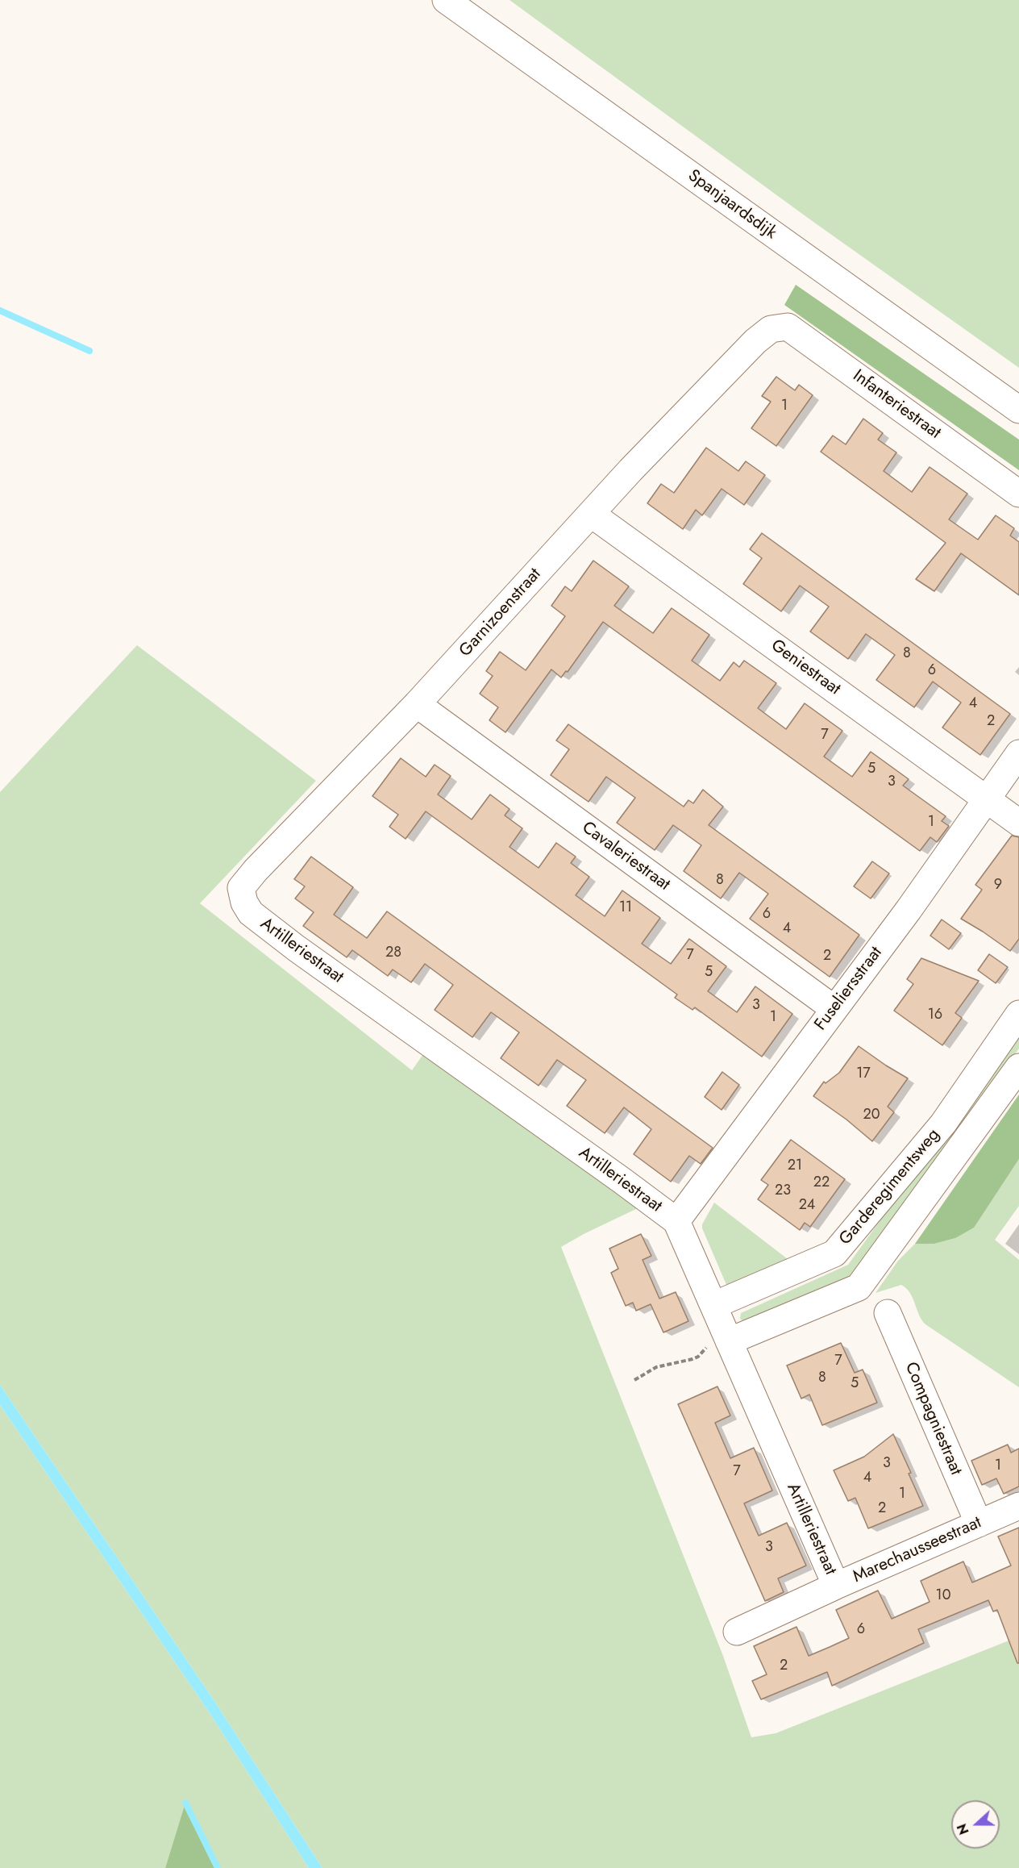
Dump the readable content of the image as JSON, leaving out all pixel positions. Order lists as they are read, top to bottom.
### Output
{
  "streets": {
    "street": [
      "Spanjaardsdijk",
      "Infanteriestraat",
      "Garnizoenstraat",
      "Geniestraat",
      "Cavaleriestraat",
      "Artilleriestraat",
      "Fuseliersstraat",
      "Garderegimentsweg",
      "Compagniestraat",
      "Marechausseestraat"
    ]
  },
  "crossings": [
    ["Infanteriestraat", "Garnizoenstraat"],
    ["Garnizoenstraat", "Geniestraat"],
    ["Garnizoenstraat", "Cavaleriestraat"],
    ["Garnizoenstraat", "Artilleriestraat"],
    ["Geniestraat", "Fuseliersstraat"],
    ["Cavaleriestraat", "Fuseliersstraat"],
    ["Artilleriestraat", "Fuseliersstraat"],
    ["Artilleriestraat", "Garderegimentsweg"],
    ["Artilleriestraat", "Marechausseestraat"],
    ["Compagniestraat", "Marechausseestraat"]
  ],
  "house_numbers": [
    "1",
    "8",
    "6",
    "4",
    "2",
    "7",
    "5",
    "3",
    "1",
    "8",
    "9",
    "11",
    "6",
    "4",
    "28",
    "7",
    "2",
    "5",
    "3",
    "16",
    "1",
    "17",
    "20",
    "21",
    "22",
    "23",
    "24",
    "7",
    "8",
    "5",
    "3",
    "1",
    "7",
    "4",
    "1",
    "2",
    "3",
    "10",
    "6",
    "2"
  ],
  "north": "left"
}
